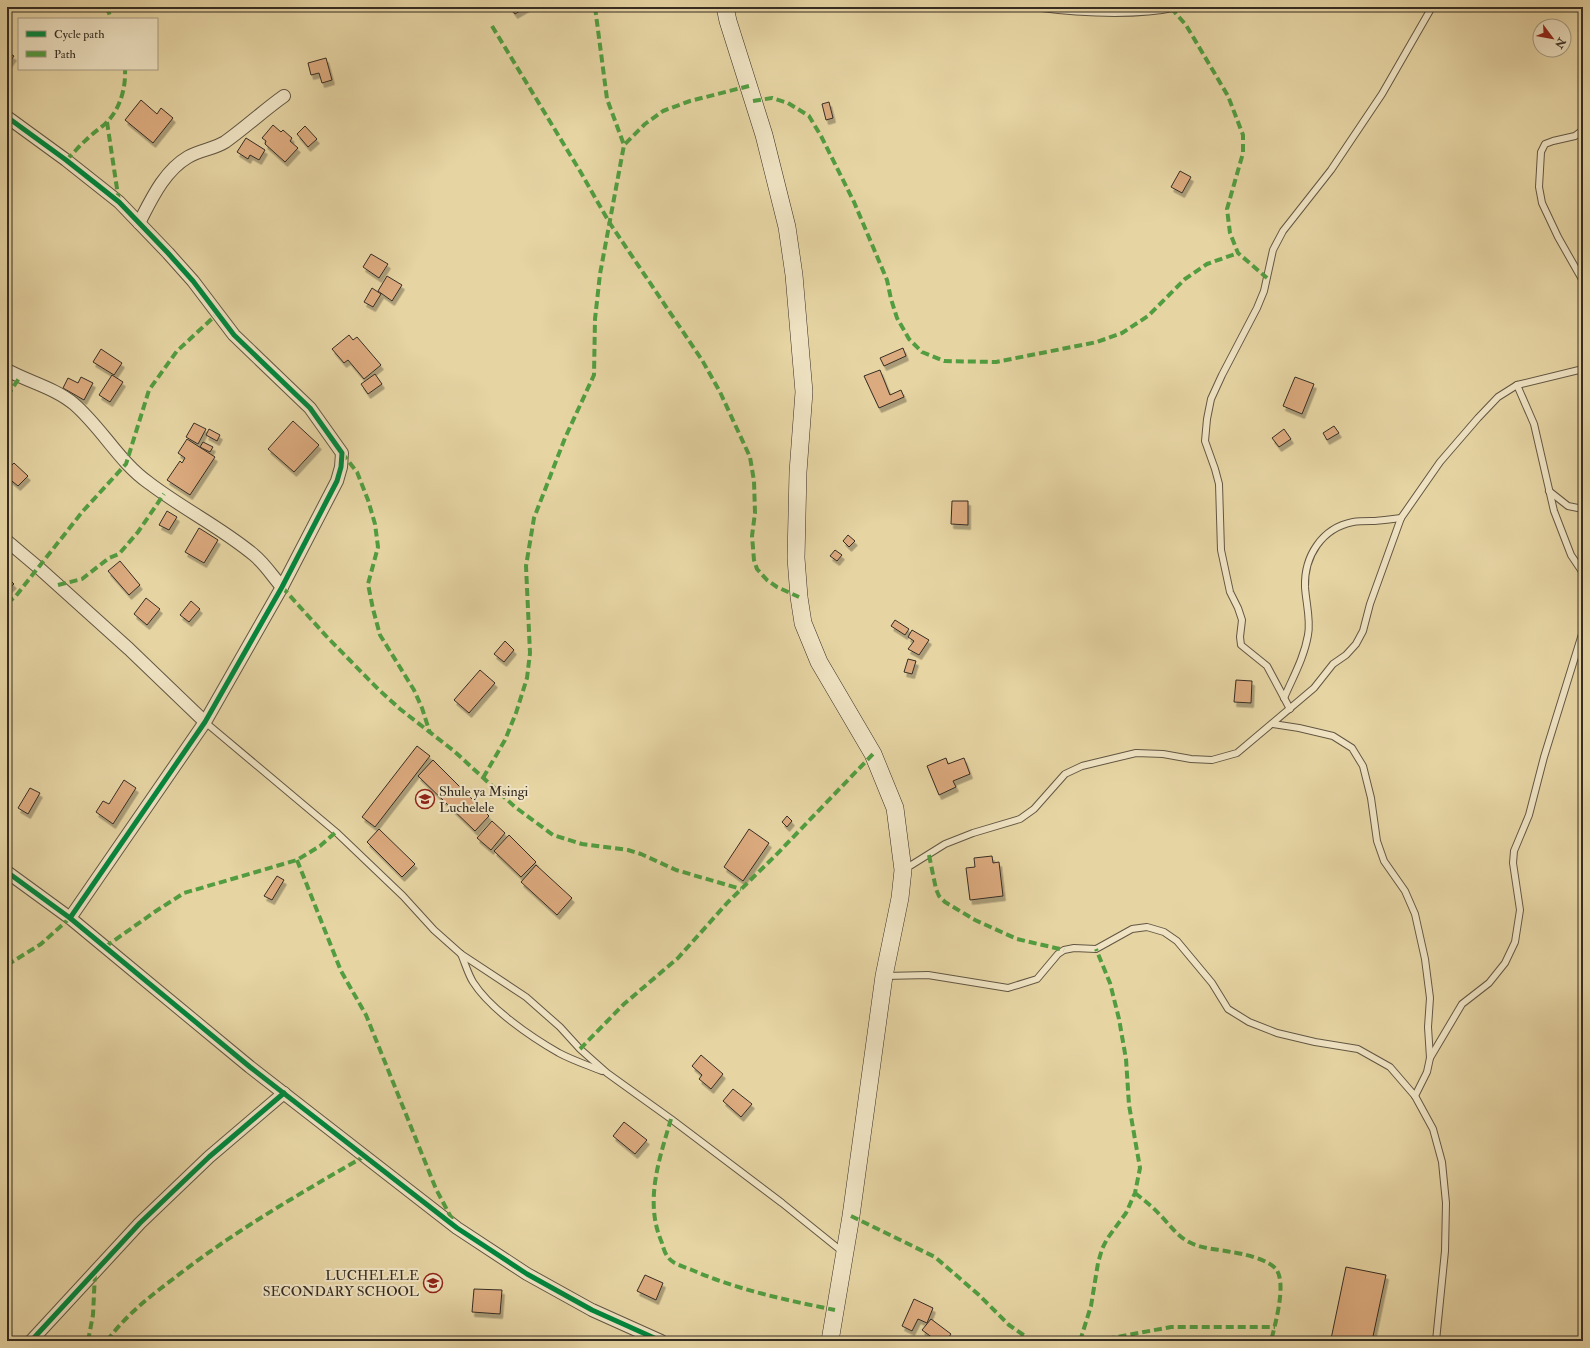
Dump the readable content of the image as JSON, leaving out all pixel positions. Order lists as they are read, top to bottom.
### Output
{
  "places": {
    "school or university": ["Shule ya Msingi Luchelele", "LUCHELELE SECONDARY SCHOOL"]
  },
  "legend": ["Cycle path", "Path"],
  "north": "bottom right"
}
